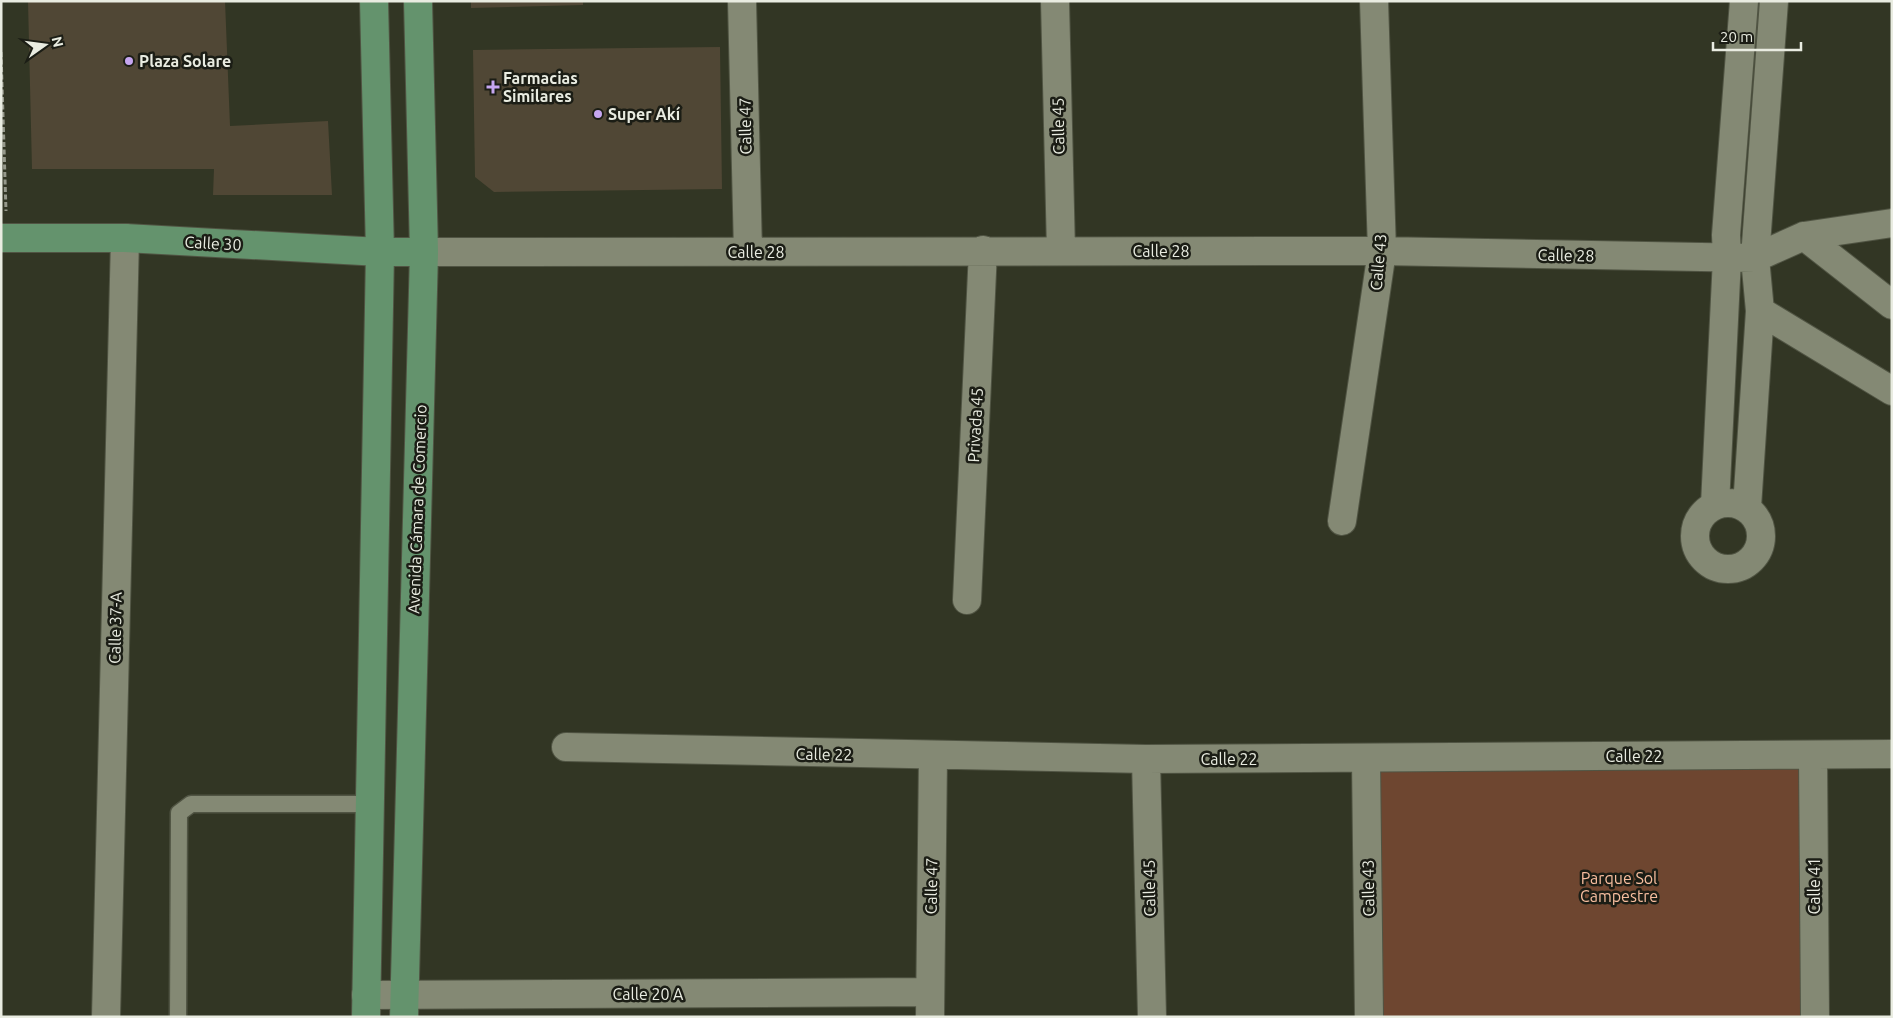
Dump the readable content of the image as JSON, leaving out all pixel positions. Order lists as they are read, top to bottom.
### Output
{
  "streets": {
    "main road": ["Calle 30", "Avenida Cámara de Comercio"],
    "street": [
      "Calle 47",
      "Calle 45",
      "Calle 28",
      "Calle 43",
      "Privada 45",
      "Calle 37-A",
      "Calle 22",
      "Calle 41",
      "Calle 20 A"
    ]
  },
  "crossings": [
    ["Calle 47", "Calle 28"],
    ["Calle 47", "Calle 22"],
    ["Calle 47", "Calle 20 A"],
    ["Calle 45", "Calle 28"],
    ["Calle 45", "Calle 22"],
    ["Calle 30", "Calle 28"],
    ["Calle 30", "Avenida Cámara de Comercio"],
    ["Calle 30", "Calle 37-A"],
    ["Calle 28", "Calle 43"],
    ["Calle 28", "Privada 45"],
    ["Calle 28", "Avenida Cámara de Comercio"],
    ["Calle 43", "Calle 22"],
    ["Avenida Cámara de Comercio", "Calle 20 A"],
    ["Calle 22", "Calle 41"]
  ],
  "parks": ["Parque Sol Campestre"],
  "places": {
    "other": ["Plaza Solare", "Super Akí"],
    "health": ["Farmacias Similares"]
  },
  "scale_bar": "20 m",
  "north": "right"
}
